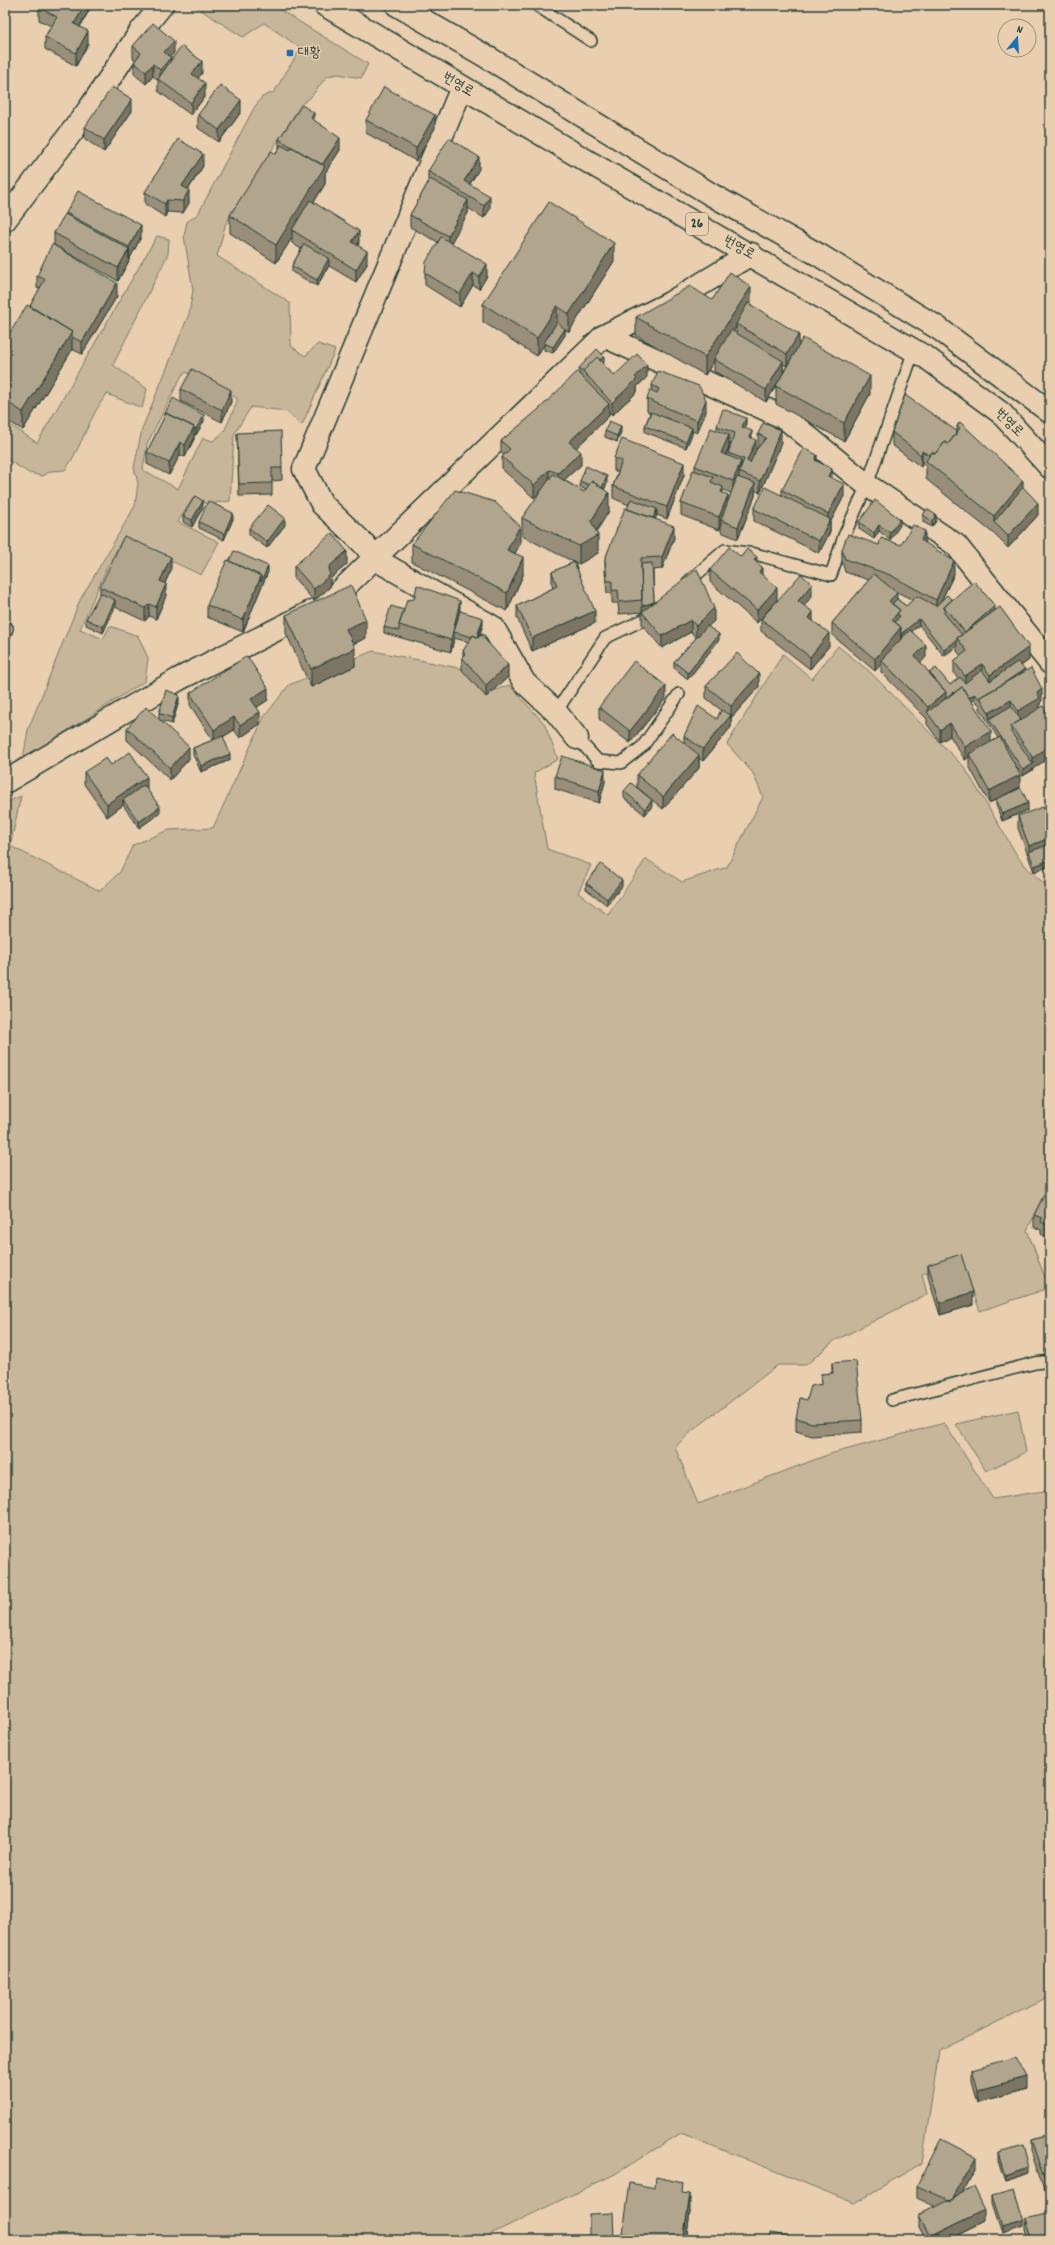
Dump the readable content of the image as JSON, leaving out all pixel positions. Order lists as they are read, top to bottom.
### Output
{
  "streets": {
    "street": ["번영로", "26"]
  },
  "places": {
    "transit": ["대황"]
  },
  "north": "top"
}
